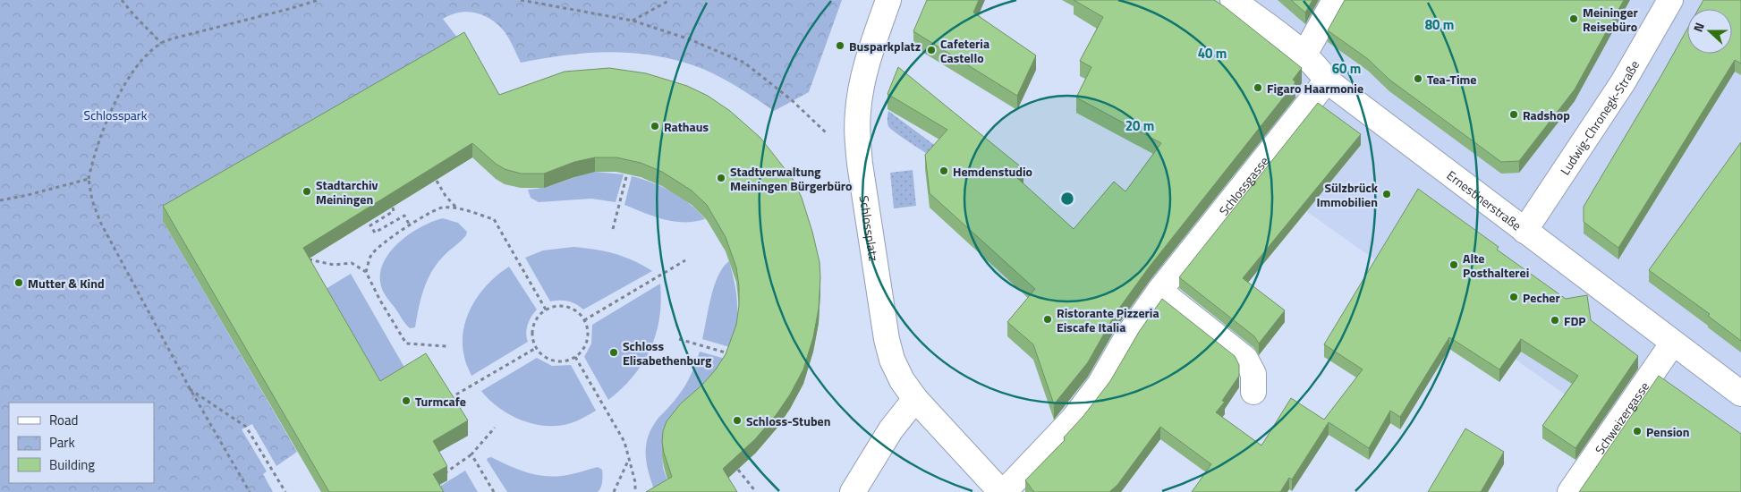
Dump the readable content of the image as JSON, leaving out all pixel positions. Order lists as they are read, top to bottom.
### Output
{
  "streets": {
    "street": [
      "Ludwig-Chronegk-Straße",
      "Schlossgasse",
      "Ernestinerstraße",
      "Schlossplatz",
      "Schweizergasse"
    ]
  },
  "crossings": [
    ["Ludwig-Chronegk-Straße", "Ernestinerstraße"],
    ["Schlossgasse", "Ernestinerstraße"],
    ["Schlossgasse", "Schlossplatz"],
    ["Ernestinerstraße", "Schweizergasse"]
  ],
  "parks": ["Schlosspark"],
  "places": [
    "Meininger Reisebüro",
    "Busparkplatz",
    "Cafeteria Castello",
    "Tea-Time",
    "Figaro Haarmonie",
    "Radshop",
    "Rathaus",
    "Hemdenstudio",
    "Stadtverwaltung Meiningen Bürgerbüro",
    "Stadtarchiv Meiningen",
    "Sülzbrück Immobilien",
    "Alte Posthalterei",
    "Mutter & Kind",
    "Pecher",
    "Ristorante Pizzeria Eiscafe Italia",
    "FDP",
    "Schloss Elisabethenburg",
    "Turmcafe",
    "Schloss-Stuben",
    "Pension"
  ],
  "legend": ["Road", "Park", "Building"],
  "north": "left",
  "rings": [
    "80 m",
    "40 m",
    "60 m",
    "20 m"
  ]
}
